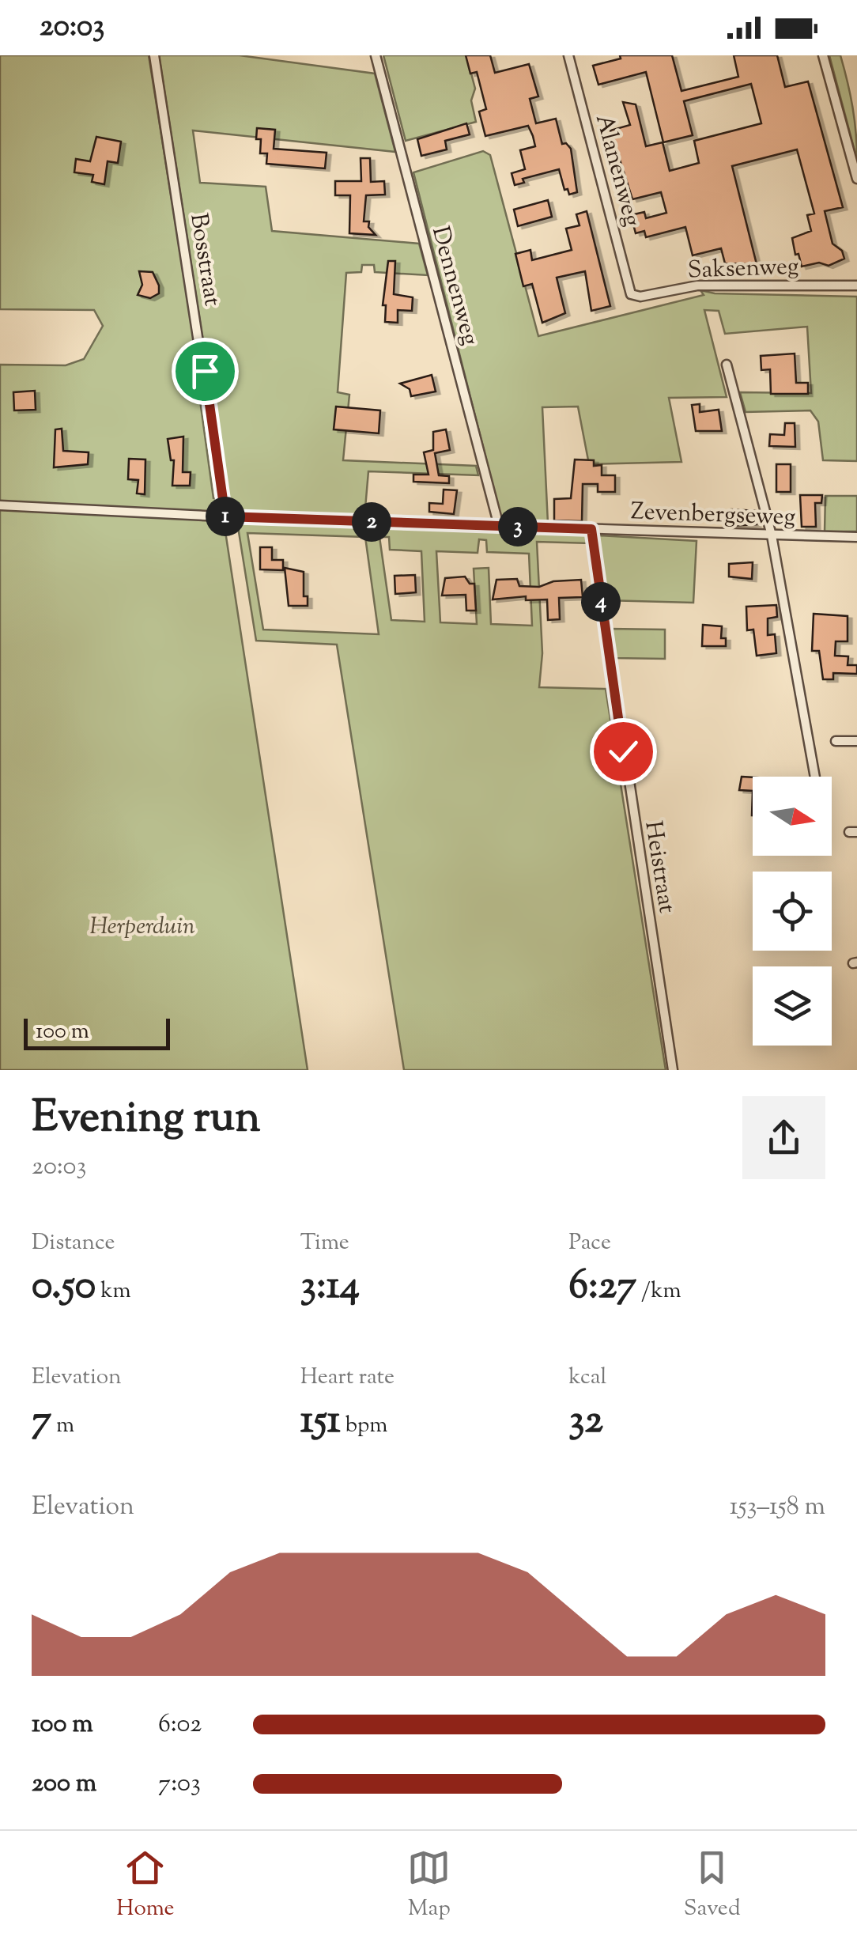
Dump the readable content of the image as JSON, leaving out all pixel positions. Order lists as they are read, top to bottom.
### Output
{
  "streets": {
    "street": [
      "Alanenweg",
      "Bosstraat",
      "Saksenweg",
      "Dennenweg",
      "Zevenbergseweg",
      "Heistraat"
    ]
  },
  "crossings": [
    ["Alanenweg", "Saksenweg"],
    ["Bosstraat", "Zevenbergseweg"],
    ["Dennenweg", "Zevenbergseweg"],
    ["Zevenbergseweg", "Heistraat"]
  ],
  "parks": ["Herperduin"],
  "scale_bar": "100 m",
  "north": "right",
  "page": {
    "status": "20:03",
    "pins": [
      "1",
      "2",
      "3",
      "4"
    ],
    "scale": "100 m",
    "heading": ["Evening run", "20:03"],
    "stats": [
      ["Distance", "0.50 km"],
      ["Time", "3:14"],
      ["Pace", "6:27 /km"],
      ["Elevation", "7 m"],
      ["Heart rate", "151 bpm"],
      ["kcal", "32"]
    ],
    "chart": ["Elevation", "153–158 m"],
    "list": [
      {
        "name": "100 m",
        "note": "6:02"
      },
      {
        "name": "200 m",
        "note": "7:03"
      }
    ],
    "tabs": ["Home", "Map", "Saved"]
  }
}
